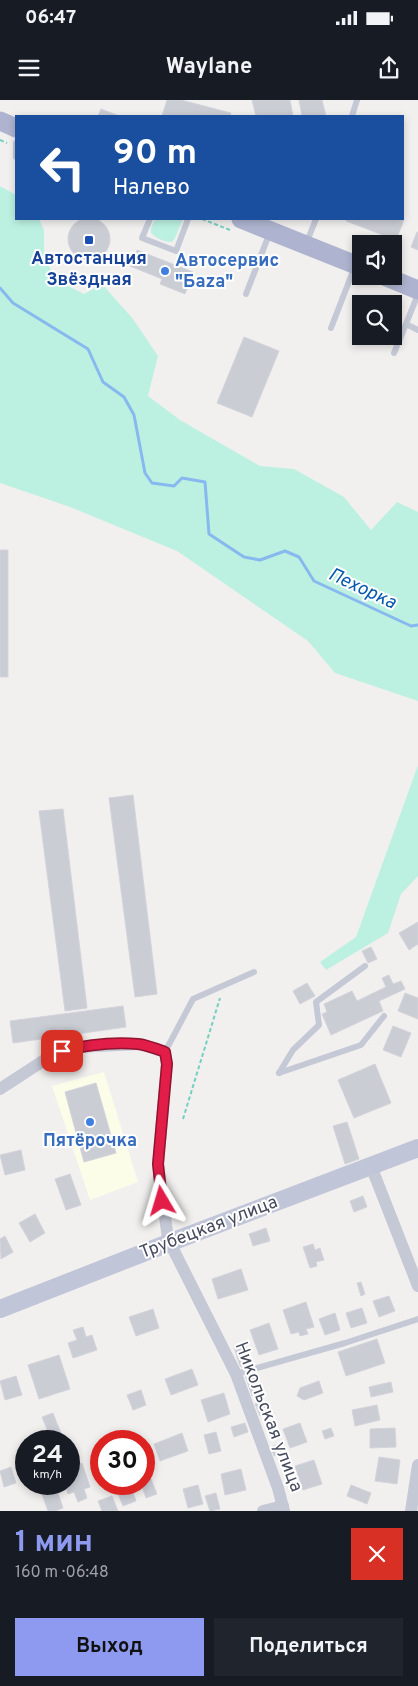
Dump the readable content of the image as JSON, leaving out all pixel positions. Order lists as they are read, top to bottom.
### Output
{
  "streets": {
    "main road": ["Трубецкая улица"],
    "street": ["Никольская улица"]
  },
  "crossings": [
    ["Трубецкая улица", "Никольская улица"]
  ],
  "water": ["Пехорка"],
  "places": {
    "transit": ["Автостанция Звёздная"],
    "other": ["Автосервис \"Баzа\"", "Пятёрочка"]
  },
  "page": {
    "status": "06:47",
    "header": "Waylane",
    "turn": ["90 m", "Налево"],
    "speed": "24 km/h",
    "limit": "30",
    "heading": ["1 мин", "160 m · 06:48"],
    "buttons": ["Выход", "Поделиться"]
  }
}
